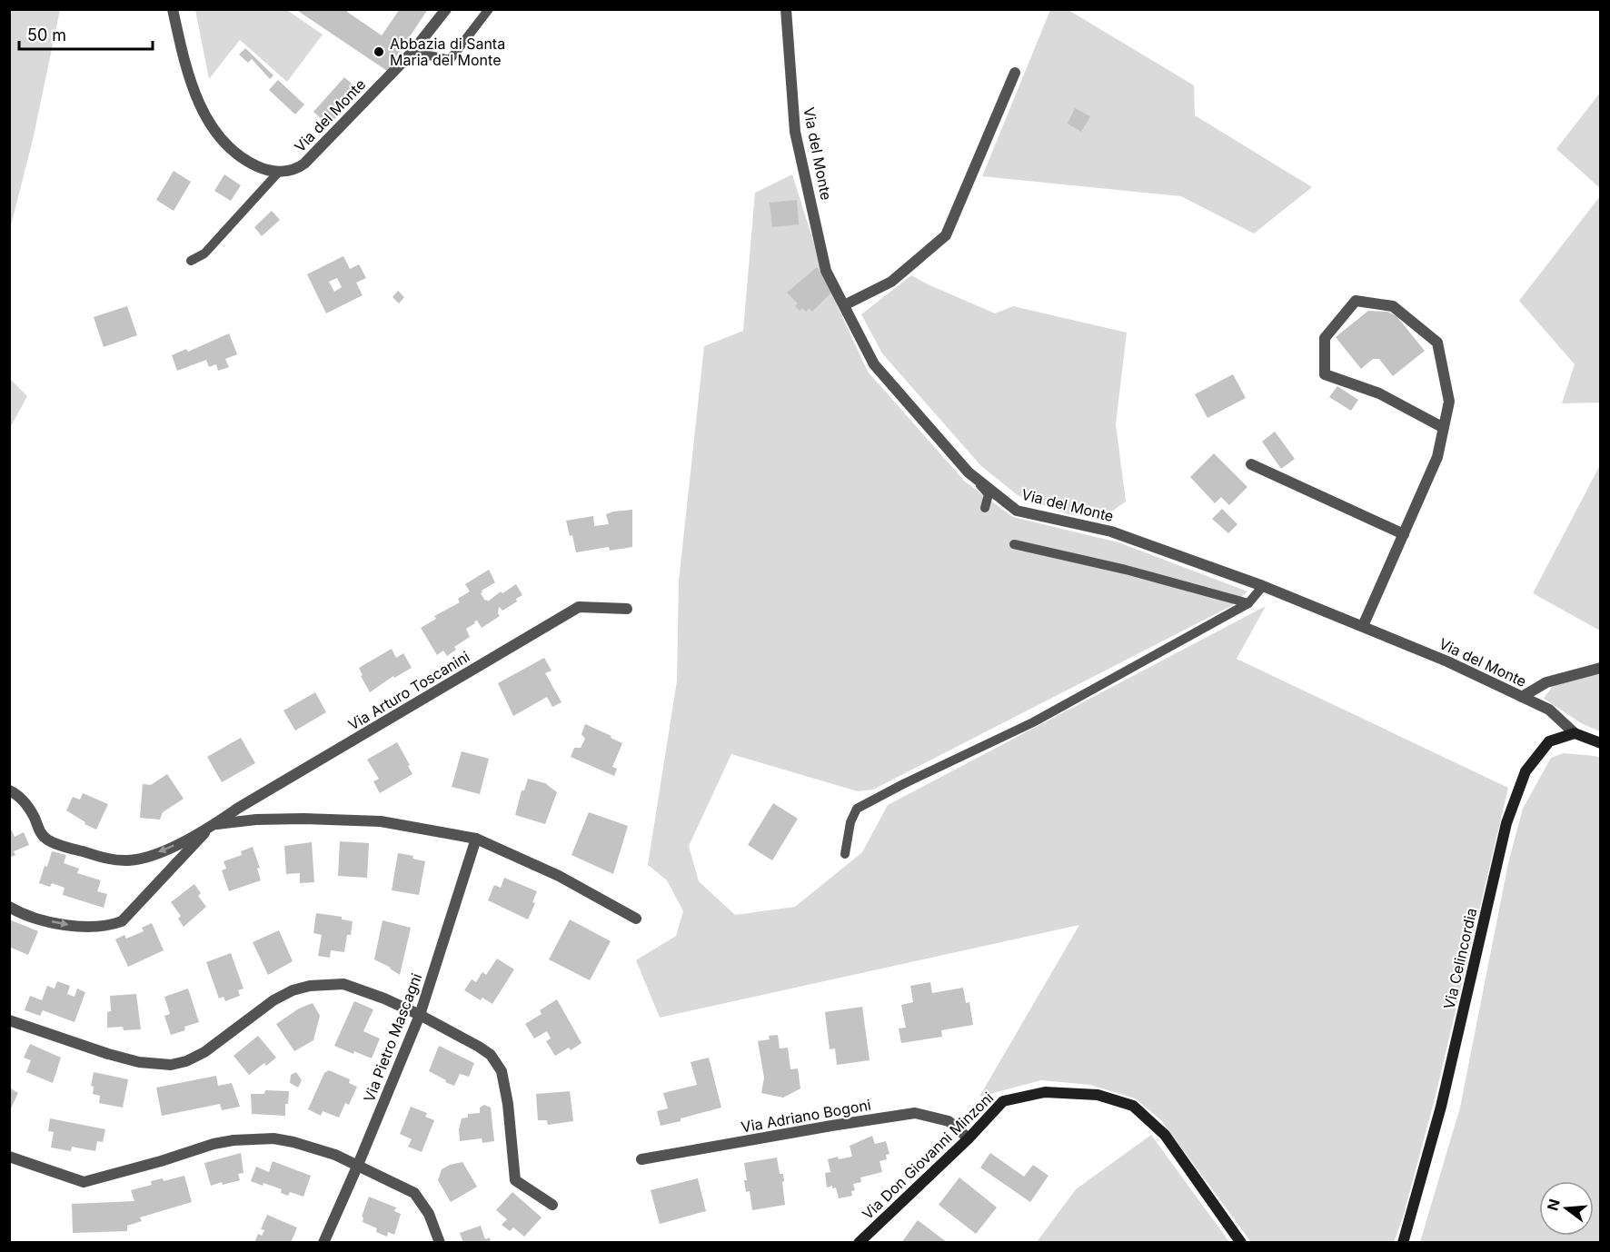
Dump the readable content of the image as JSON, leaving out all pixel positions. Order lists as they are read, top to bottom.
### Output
{
  "streets": {
    "street": [
      "Via del Monte",
      "Via Arturo Toscanini",
      "Via Celincordia",
      "Via Pietro Mascagni",
      "Via Adriano Bogoni",
      "Via Don Giovanni Minzoni"
    ]
  },
  "crossings": [
    ["Via del Monte", "Via Celincordia"],
    ["Via Adriano Bogoni", "Via Don Giovanni Minzoni"]
  ],
  "places": ["Abbazia di Santa Maria del Monte"],
  "scale_bar": "50 m",
  "north": "left"
}
